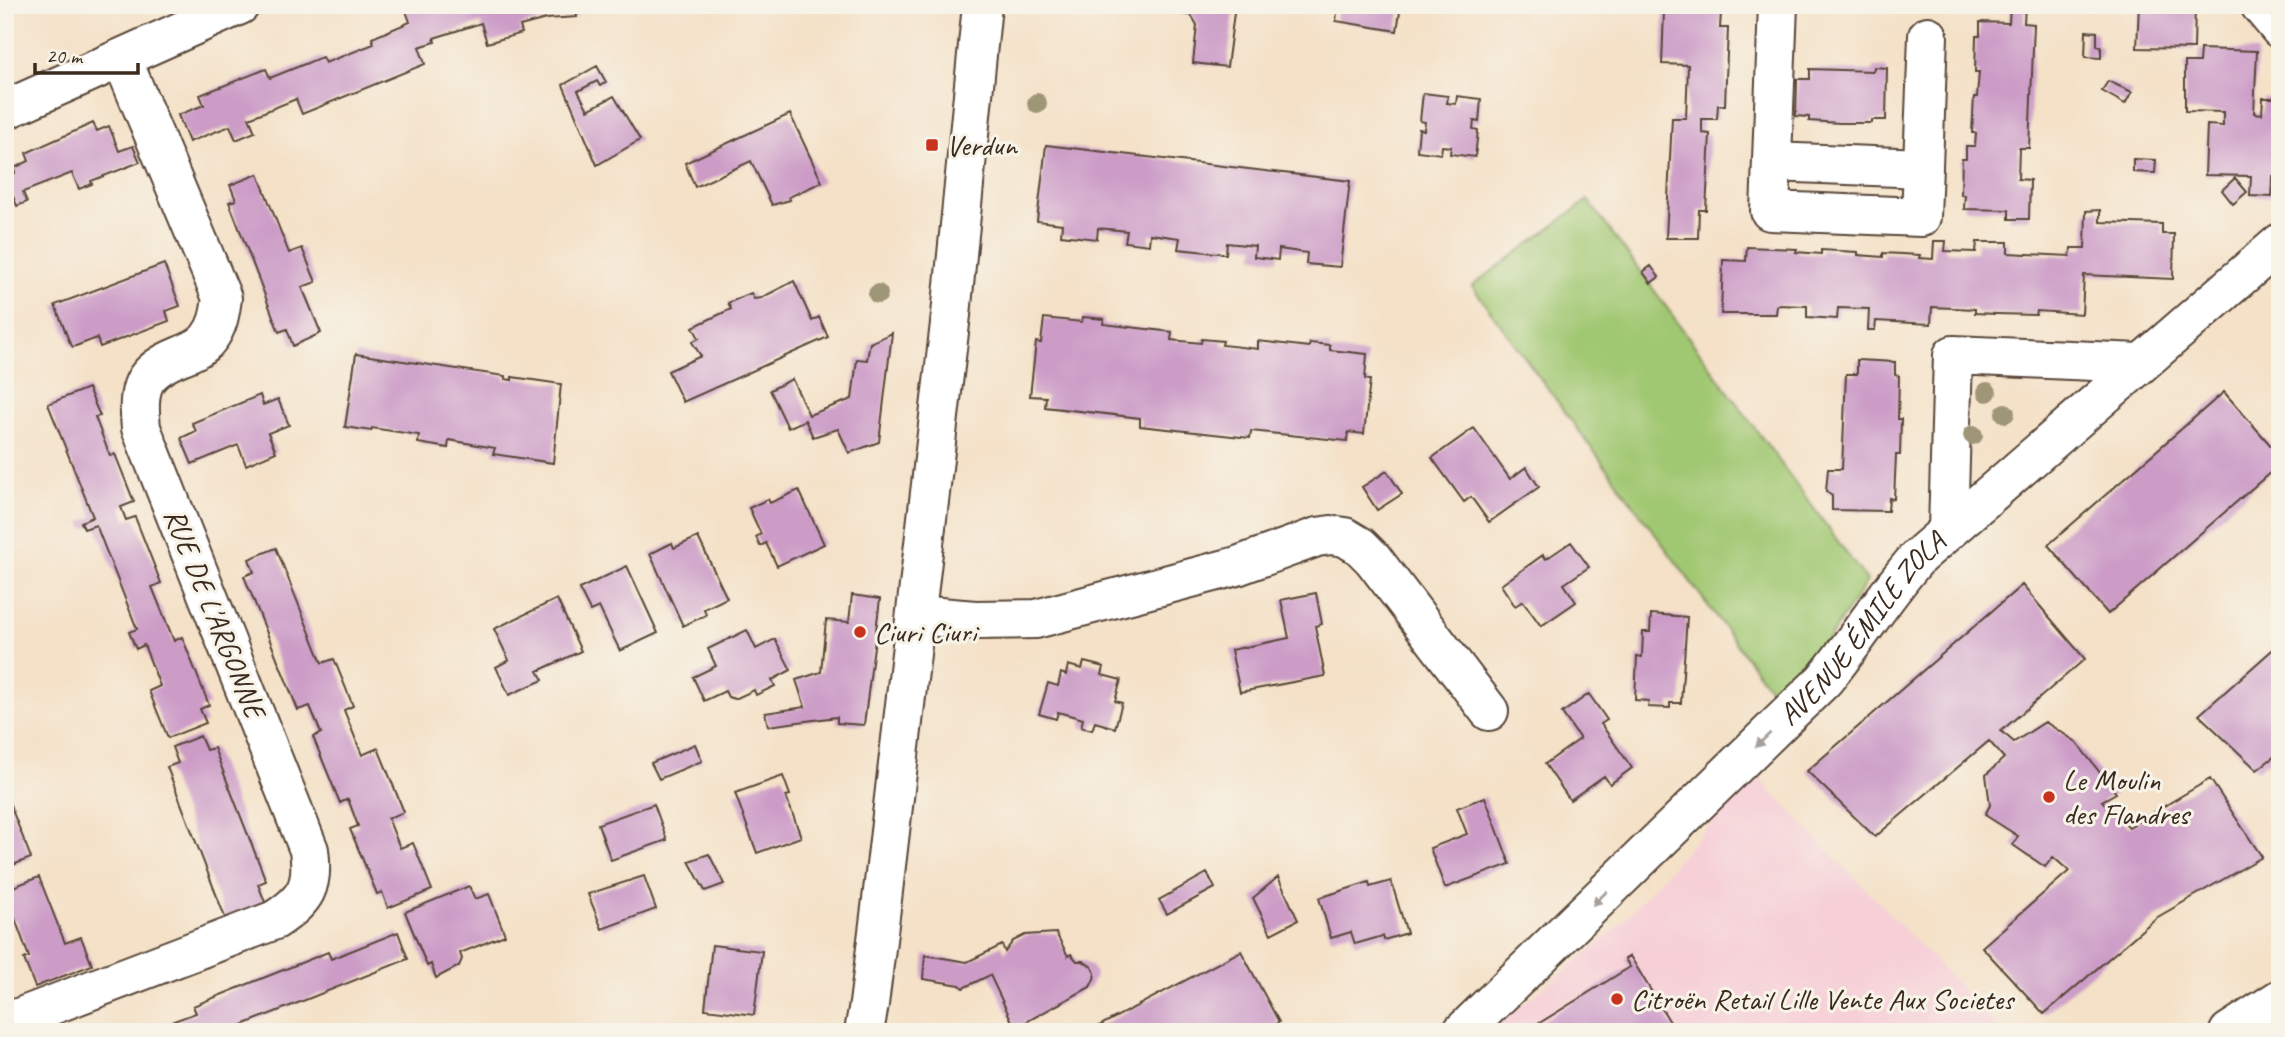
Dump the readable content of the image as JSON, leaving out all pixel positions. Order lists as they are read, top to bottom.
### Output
{
  "streets": {
    "street": ["RUE DE L'ARGONNE", "AVENUE ÉMILE ZOLA"]
  },
  "one_way": ["AVENUE ÉMILE ZOLA"],
  "places": {
    "transit": ["Verdun"],
    "other": ["Ciuri Ciuri", "Le Moulin des Flandres", "Citroën Retail Lille Vente Aux Societes"]
  },
  "scale_bar": "20 m"
}
